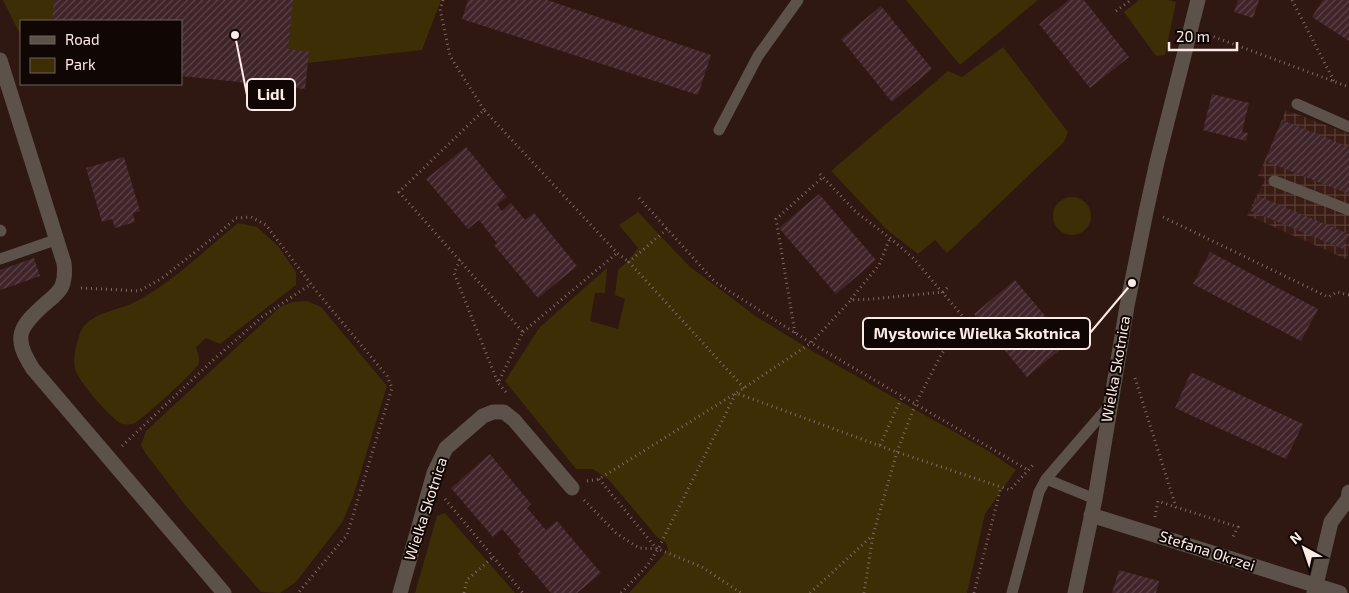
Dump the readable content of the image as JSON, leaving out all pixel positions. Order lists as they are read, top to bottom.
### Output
{
  "streets": {
    "street": ["Wielka Skotnica", "Stefana Okrzei"]
  },
  "crossings": [
    ["Wielka Skotnica", "Stefana Okrzei"]
  ],
  "places": ["Lidl", "Mysłowice Wielka Skotnica"],
  "legend": ["Road", "Park"],
  "scale_bar": "20 m",
  "north": "top left"
}
